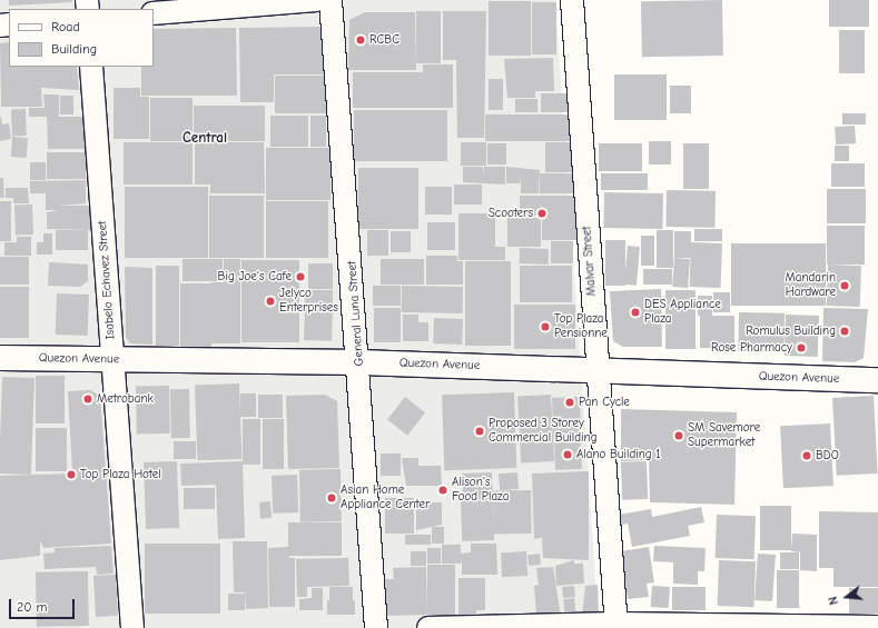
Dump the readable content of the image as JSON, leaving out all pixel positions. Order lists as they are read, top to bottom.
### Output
{
  "streets": {
    "main road": ["Quezon Avenue"],
    "street": ["Malvar Street", "Isabelo Echavez Street", "General Luna Street"]
  },
  "crossings": [
    ["Malvar Street", "Quezon Avenue"],
    ["Isabelo Echavez Street", "Quezon Avenue"],
    ["General Luna Street", "Quezon Avenue"]
  ],
  "districts": ["Central"],
  "places": [
    "RCBC",
    "Scooters",
    "Big Joe's Cafe",
    "Mandarin Hardware",
    "Jelyco Enterprises",
    "DES Appliance Plaza",
    "Top Plaza Pensionne",
    "Romulus Building",
    "Rose Pharmacy",
    "Metrobank",
    "Pan Cycle",
    "Proposed 3 Storey Commercial Building",
    "SM Savemore Supermarket",
    "Alano Building 1",
    "BDO",
    "Top Plaza Hotel",
    "Alison's Food Plaza",
    "Asian Home Appliance Center"
  ],
  "legend": ["Road", "Building"],
  "scale_bar": "20 m",
  "north": "left"
}
